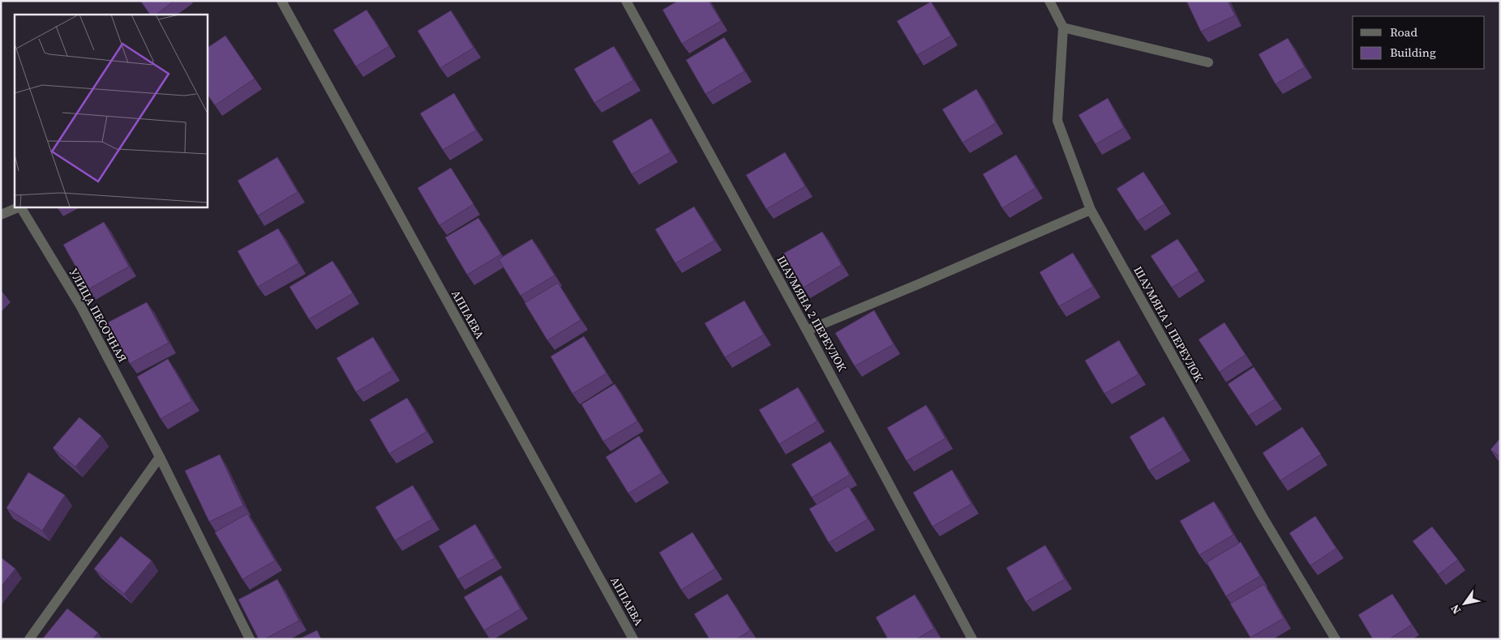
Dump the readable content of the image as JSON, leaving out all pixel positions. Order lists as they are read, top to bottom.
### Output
{
  "streets": {
    "street": [
      "ШАУМЯНА 2 ПЕРЕУЛОК",
      "АППАЕВА",
      "УЛИЦА ПЕСОЧНАЯ",
      "ШАУМЯНА 1 ПЕРЕУЛОК"
    ]
  },
  "legend": ["Road", "Building"],
  "north": "bottom left"
}
